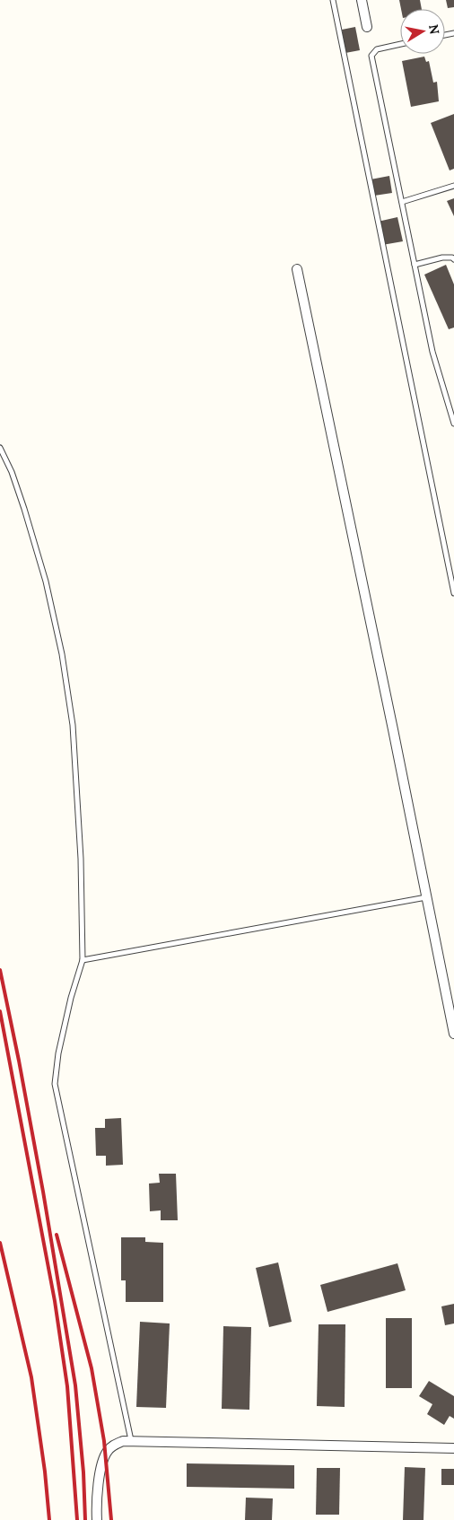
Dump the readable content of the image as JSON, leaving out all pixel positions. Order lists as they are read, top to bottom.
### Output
{
  "north": "right"
}
